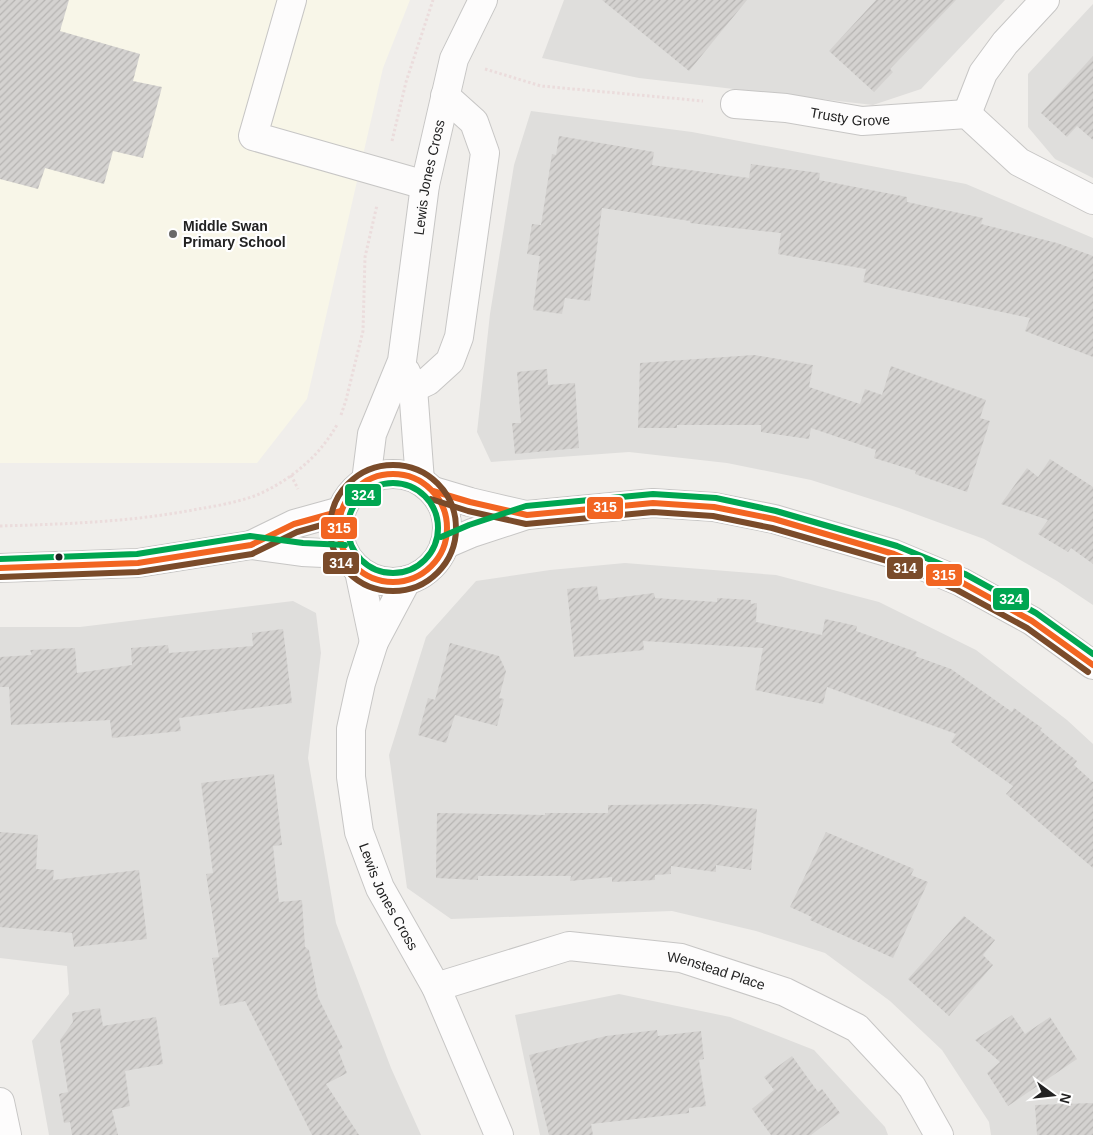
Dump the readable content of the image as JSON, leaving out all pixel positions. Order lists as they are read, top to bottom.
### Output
{
  "streets": {
    "street": ["Trusty Grove", "Lewis Jones Cross", "Wenstead Place"]
  },
  "crossings": [
    ["Lewis Jones Cross", "Wenstead Place"]
  ],
  "places": ["Middle Swan Primary School"],
  "lines": ["transit line 314", "transit line 315", "transit line 324"],
  "north": "right"
}
